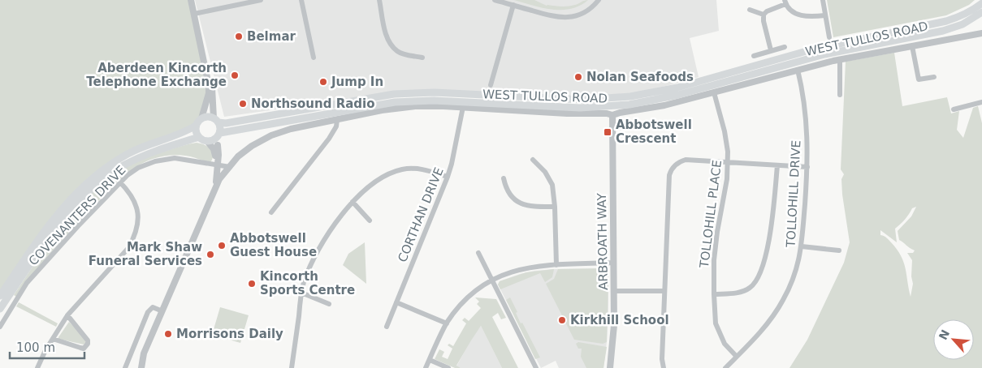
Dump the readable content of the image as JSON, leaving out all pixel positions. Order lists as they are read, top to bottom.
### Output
{
  "streets": {
    "main road": ["WEST TULLOS ROAD"],
    "street": [
      "TOLLOHILL DRIVE",
      "TOLLOHILL PLACE",
      "CORTHAN DRIVE",
      "COVENANTERS DRIVE",
      "ARBROATH WAY"
    ]
  },
  "crossings": [
    ["TOLLOHILL DRIVE", "TOLLOHILL PLACE"]
  ],
  "places": {
    "other": [
      "Belmar",
      "Aberdeen Kincorth Telephone Exchange",
      "Nolan Seafoods",
      "Jump In",
      "Northsound Radio",
      "Abbotswell Guest House",
      "Mark Shaw Funeral Services",
      "Kincorth Sports Centre",
      "Kirkhill School",
      "Morrisons Daily"
    ],
    "transit": ["Abbotswell Crescent"]
  },
  "scale_bar": "100 m",
  "north": "top left"
}
